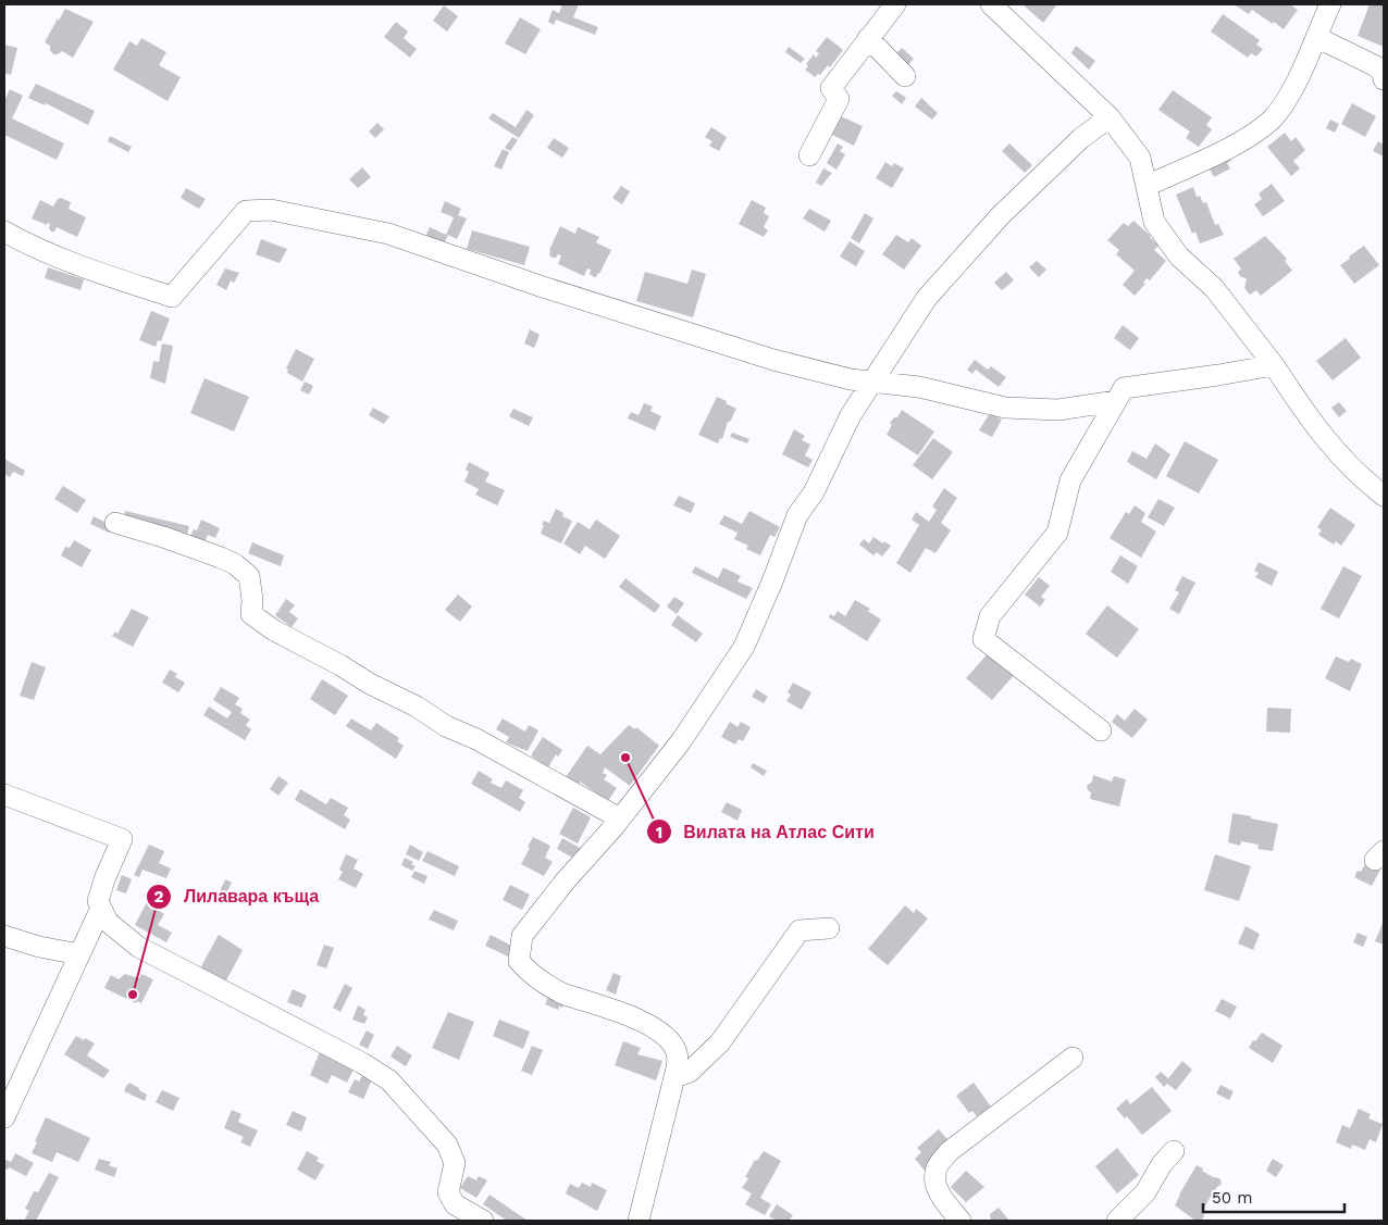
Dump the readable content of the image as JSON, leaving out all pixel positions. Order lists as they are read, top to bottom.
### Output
{
  "places": ["Вилата на Атлас Сити", "Лилавара къща"],
  "scale_bar": "50 m"
}
